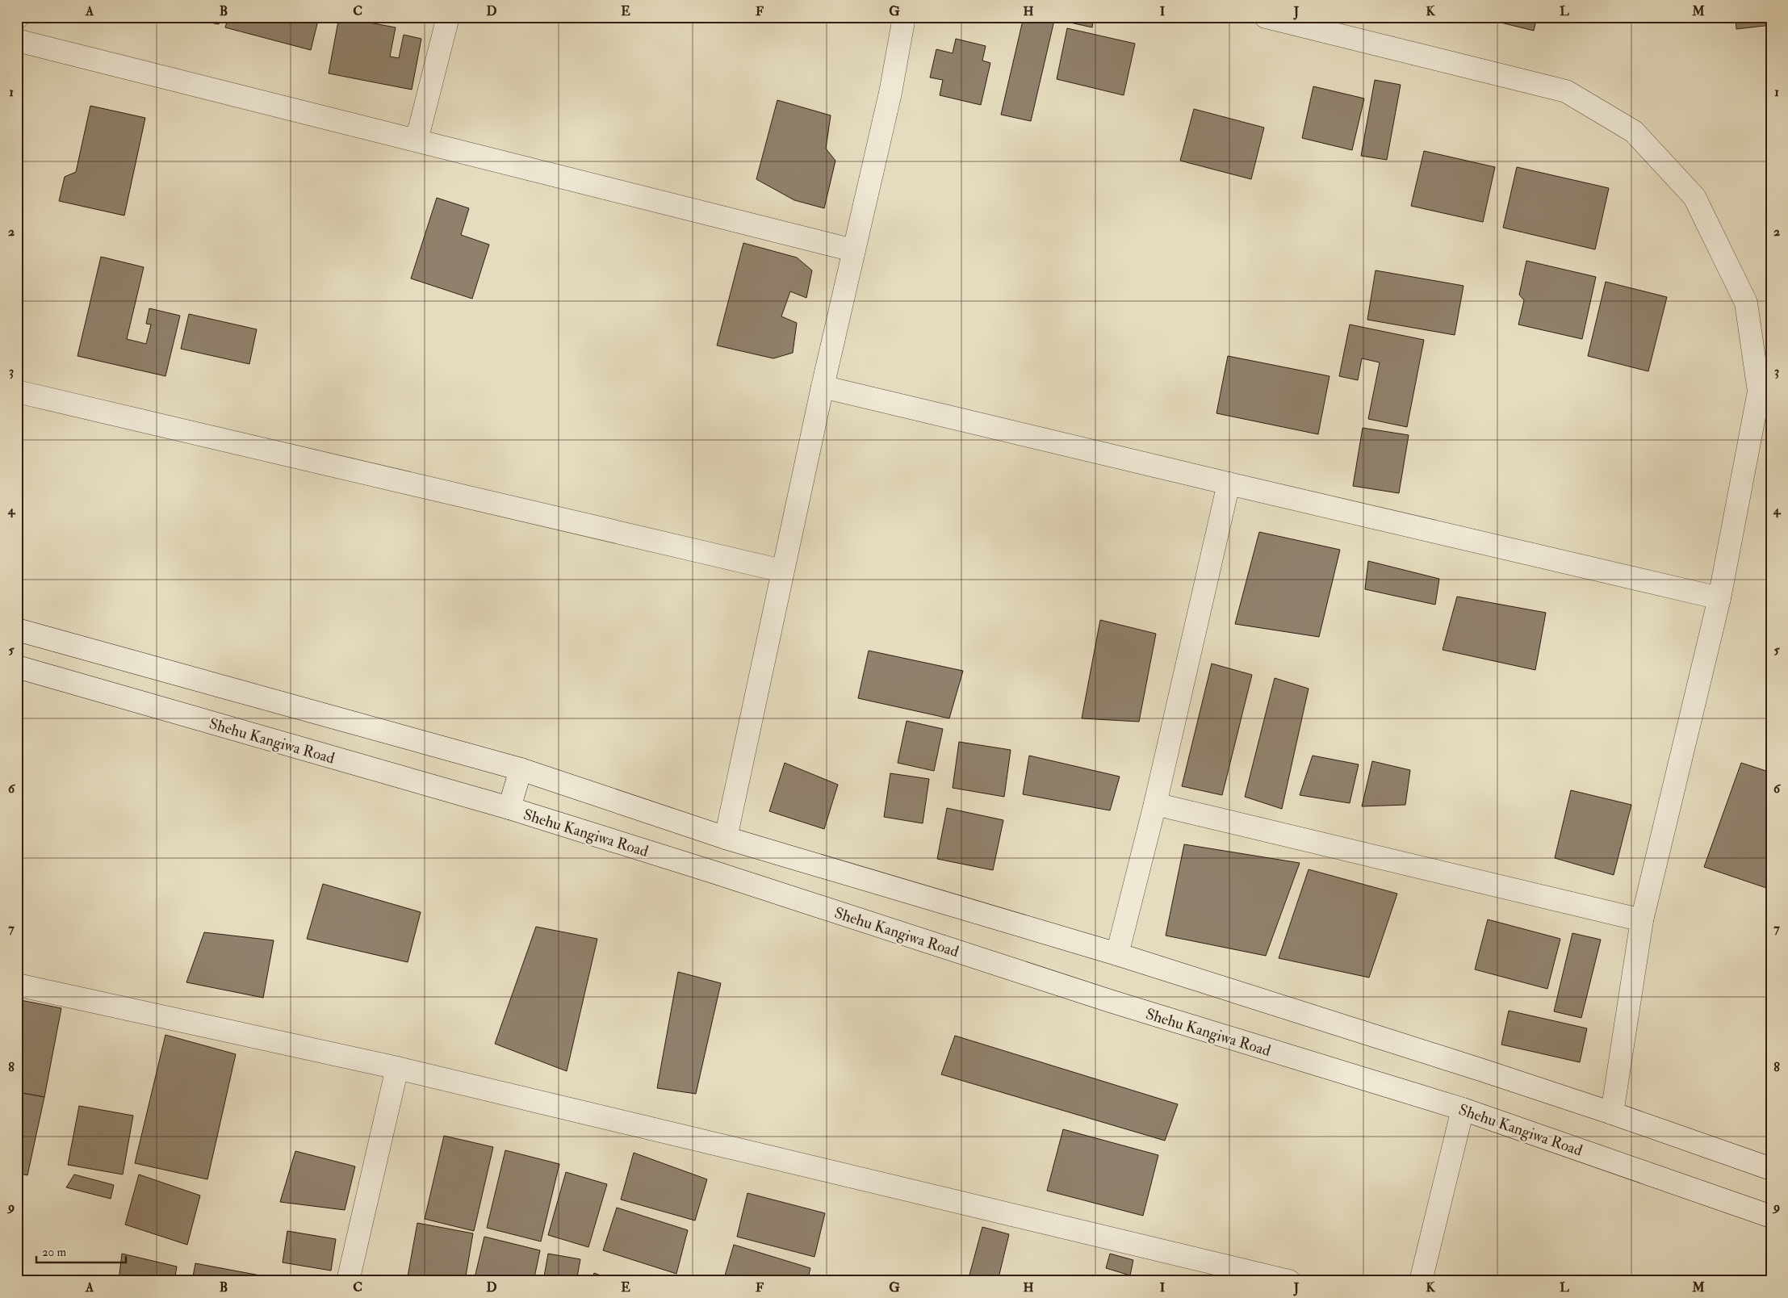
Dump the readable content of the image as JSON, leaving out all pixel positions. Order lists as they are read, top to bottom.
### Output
{
  "streets": {
    "street": ["Shehu Kangiwa Road"]
  },
  "scale_bar": "20 m",
  "grid": {
    "columns": [
      "A",
      "B",
      "C",
      "D",
      "E",
      "F",
      "G",
      "H",
      "I",
      "J",
      "K",
      "L",
      "M"
    ],
    "rows": [
      "1",
      "2",
      "3",
      "4",
      "5",
      "6",
      "7",
      "8",
      "9"
    ]
  }
}
